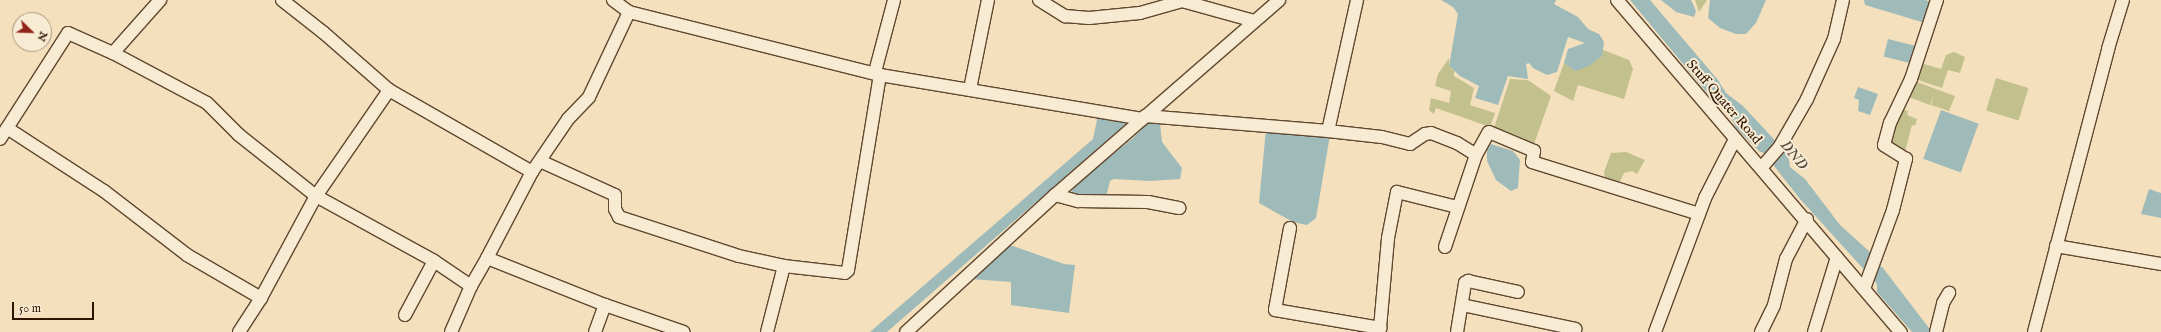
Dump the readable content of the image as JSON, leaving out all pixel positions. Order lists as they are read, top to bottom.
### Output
{
  "streets": {
    "street": ["Stuff Quater Road"]
  },
  "water": ["DND"],
  "scale_bar": "50 m",
  "north": "bottom right"
}
